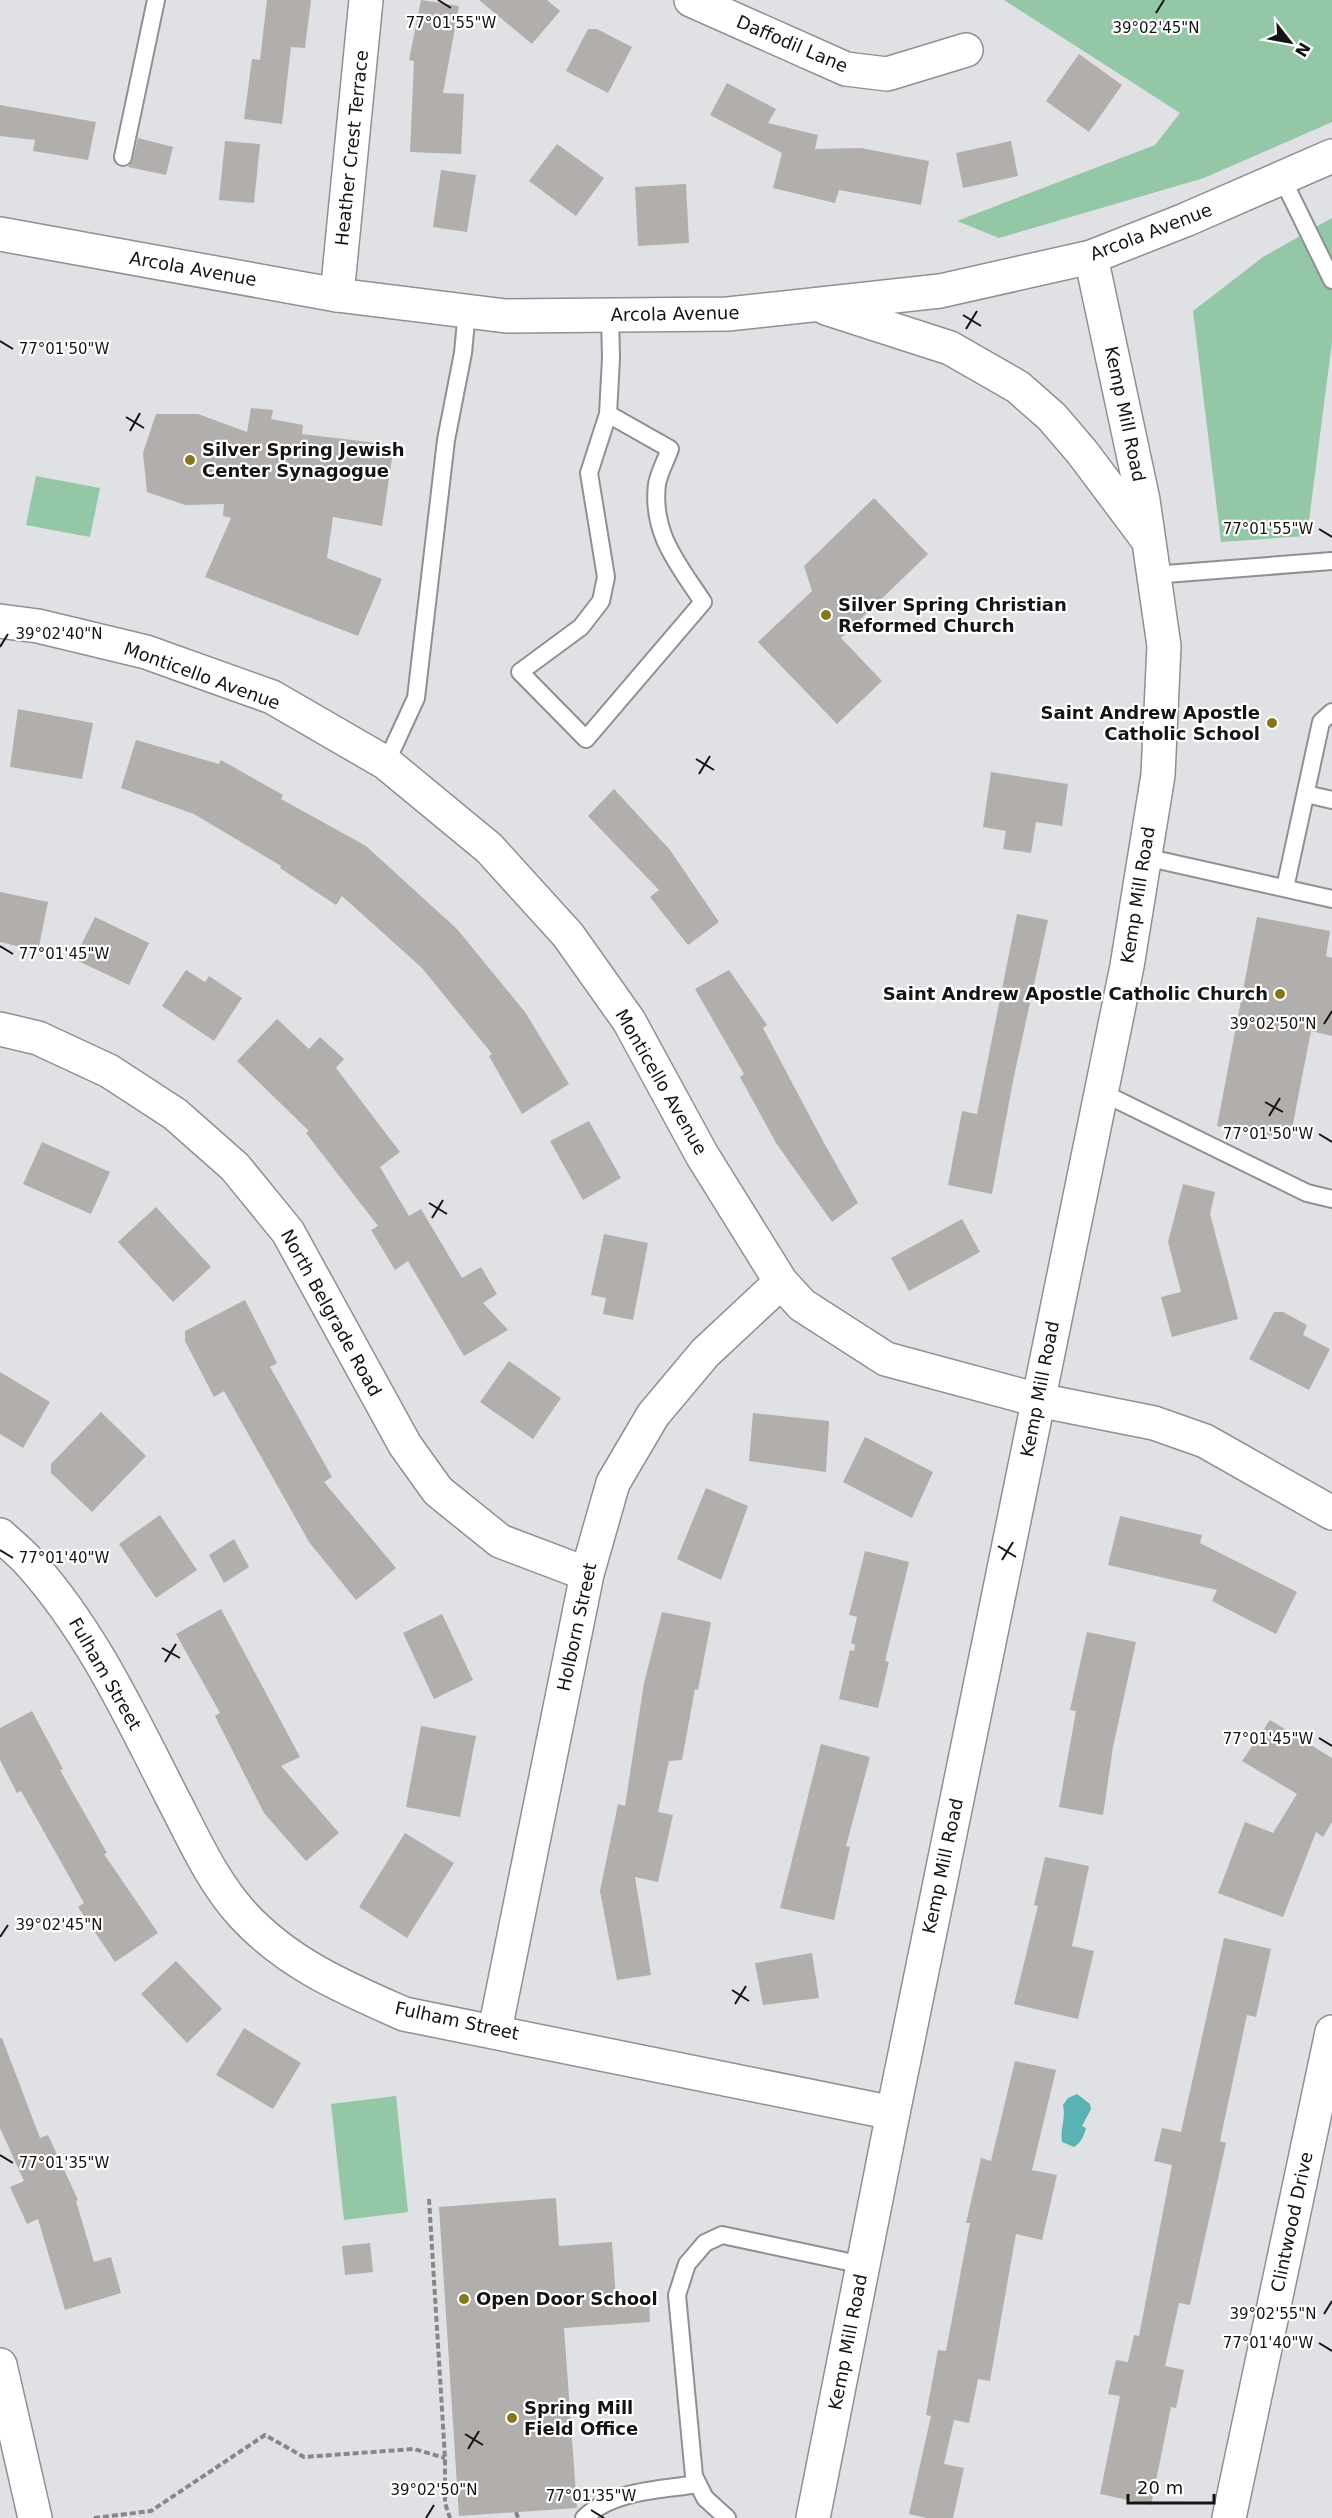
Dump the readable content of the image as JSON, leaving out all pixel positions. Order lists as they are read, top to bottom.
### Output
{
  "streets": {
    "street": [
      "Daffodil Lane",
      "Heather Crest Terrace",
      "Arcola Avenue",
      "Kemp Mill Road",
      "Monticello Avenue",
      "North Belgrade Road",
      "Holborn Street",
      "Fulham Street",
      "Clintwood Drive"
    ]
  },
  "crossings": [
    ["Heather Crest Terrace", "Arcola Avenue"],
    ["Arcola Avenue", "Kemp Mill Road"],
    ["Kemp Mill Road", "Monticello Avenue"],
    ["Kemp Mill Road", "Fulham Street"],
    ["Monticello Avenue", "Holborn Street"],
    ["North Belgrade Road", "Holborn Street"],
    ["Holborn Street", "Fulham Street"]
  ],
  "places": [
    "Silver Spring Jewish Center Synagogue",
    "Silver Spring Christian Reformed Church",
    "Saint Andrew Apostle Catholic School",
    "Saint Andrew Apostle Catholic Church",
    "Open Door School",
    "Spring Mill Field Office"
  ],
  "scale_bar": "20 m",
  "north": "bottom right",
  "coordinates": [
    "77°01'55\"W",
    "39°02'45\"N",
    "77°01'50\"W",
    "39°02'40\"N",
    "77°01'45\"W",
    "39°02'50\"N",
    "77°01'40\"W",
    "77°01'35\"W",
    "39°02'55\"N"
  ]
}
